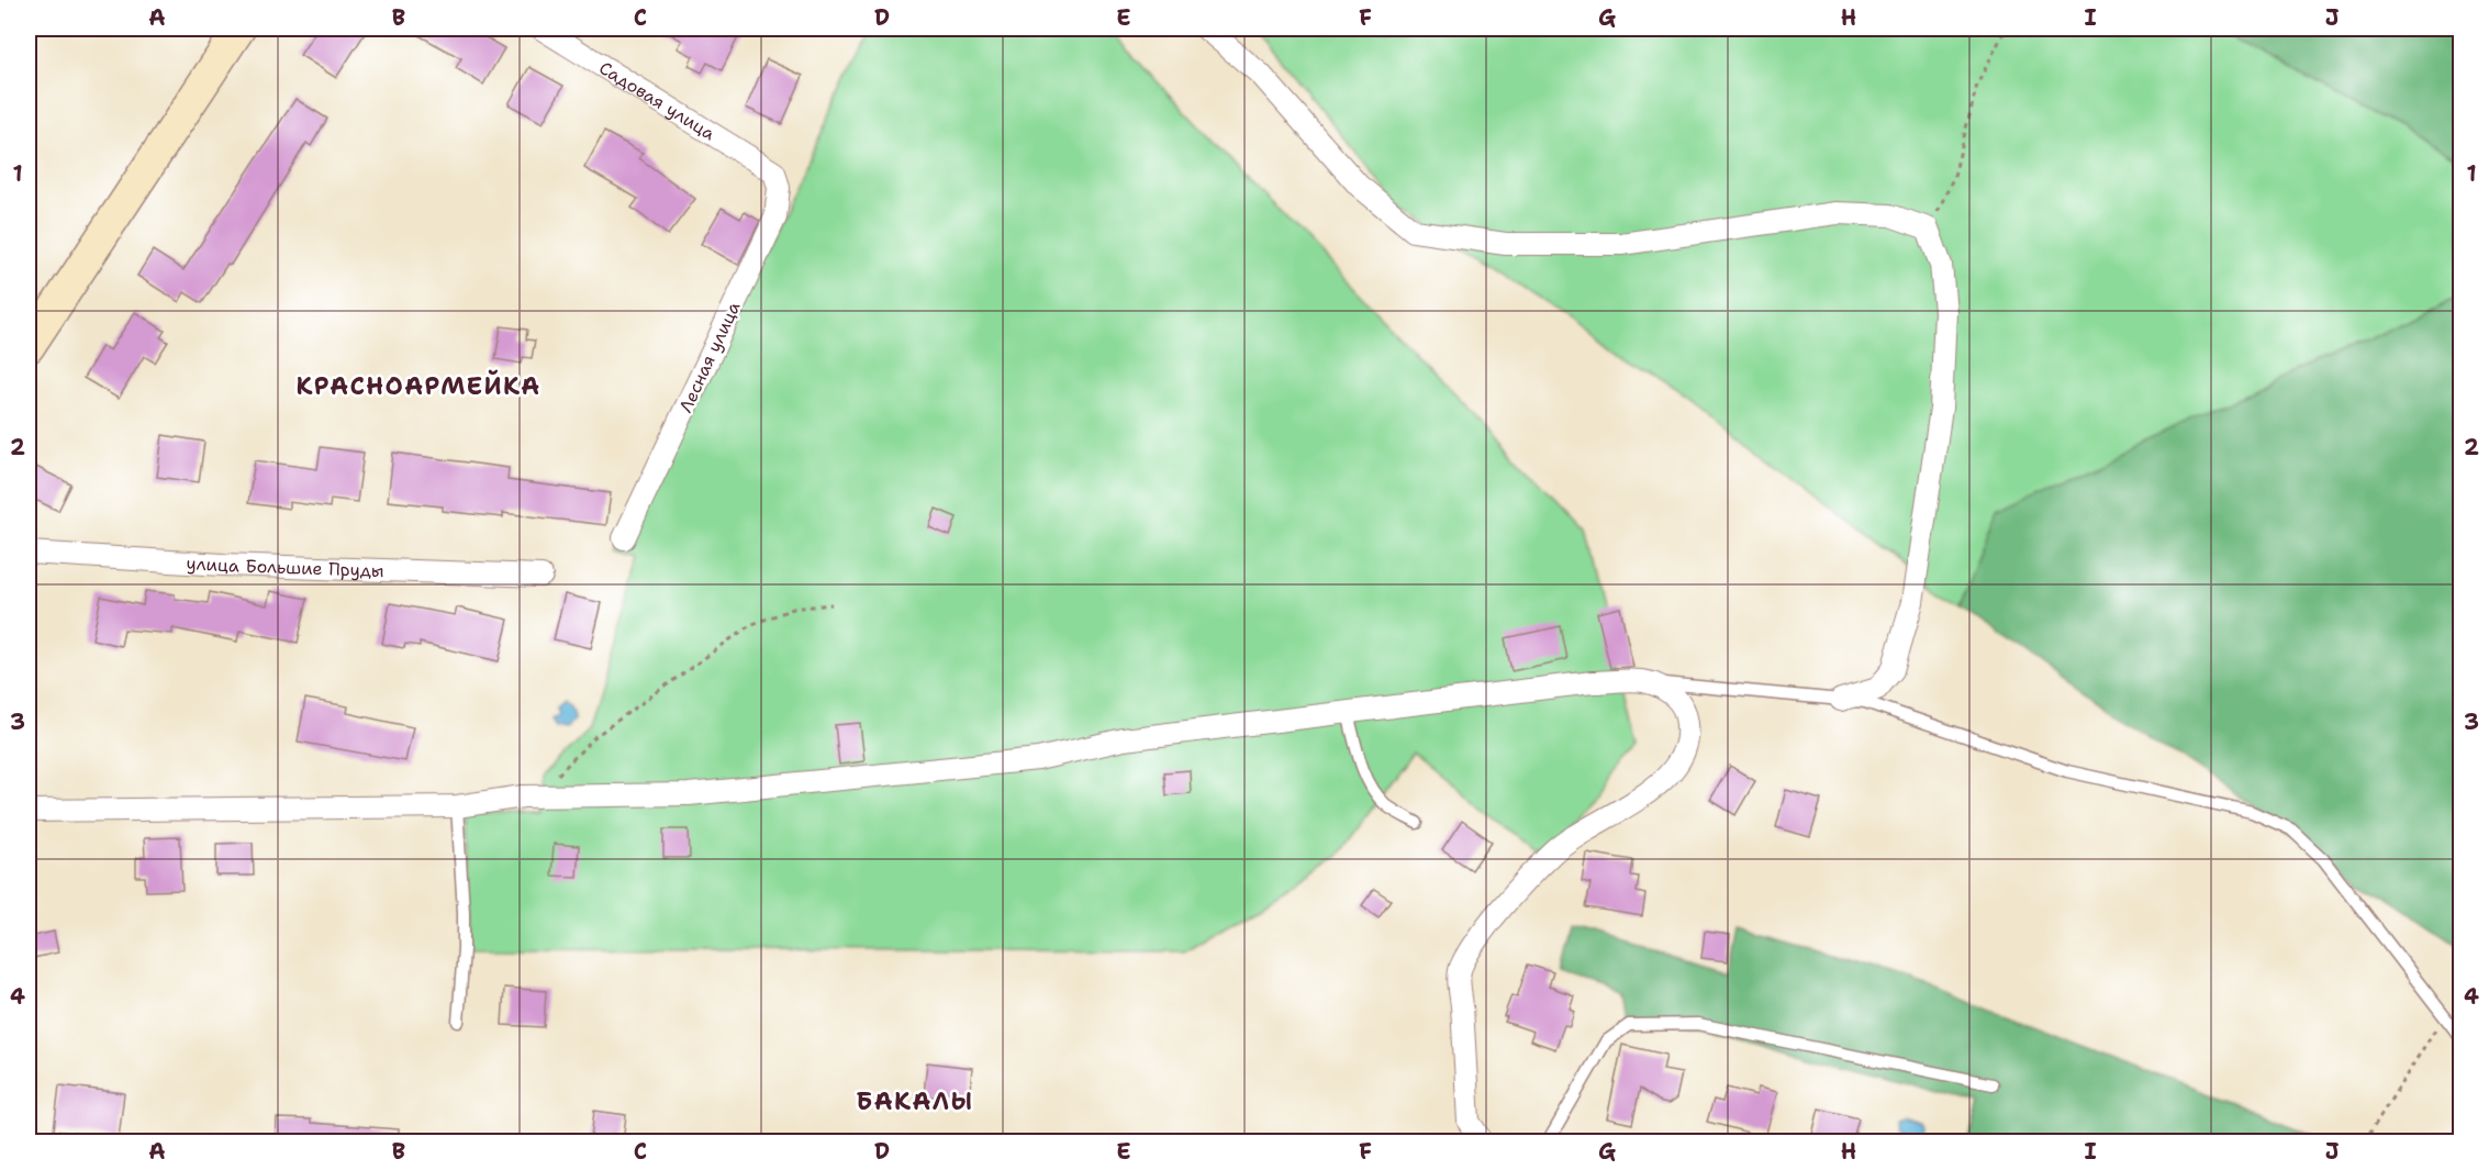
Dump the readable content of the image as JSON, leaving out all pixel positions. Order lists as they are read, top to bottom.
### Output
{
  "streets": {
    "street": ["Садовая улица", "Лесная улица", "улица Большие Пруды"]
  },
  "crossings": [
    ["Садовая улица", "Лесная улица"]
  ],
  "districts": ["КРАСНОАРМЕЙКА", "БАКАЛЫ"],
  "grid": {
    "columns": [
      "A",
      "B",
      "C",
      "D",
      "E",
      "F",
      "G",
      "H",
      "I",
      "J"
    ],
    "rows": [
      "1",
      "2",
      "3",
      "4"
    ]
  }
}
